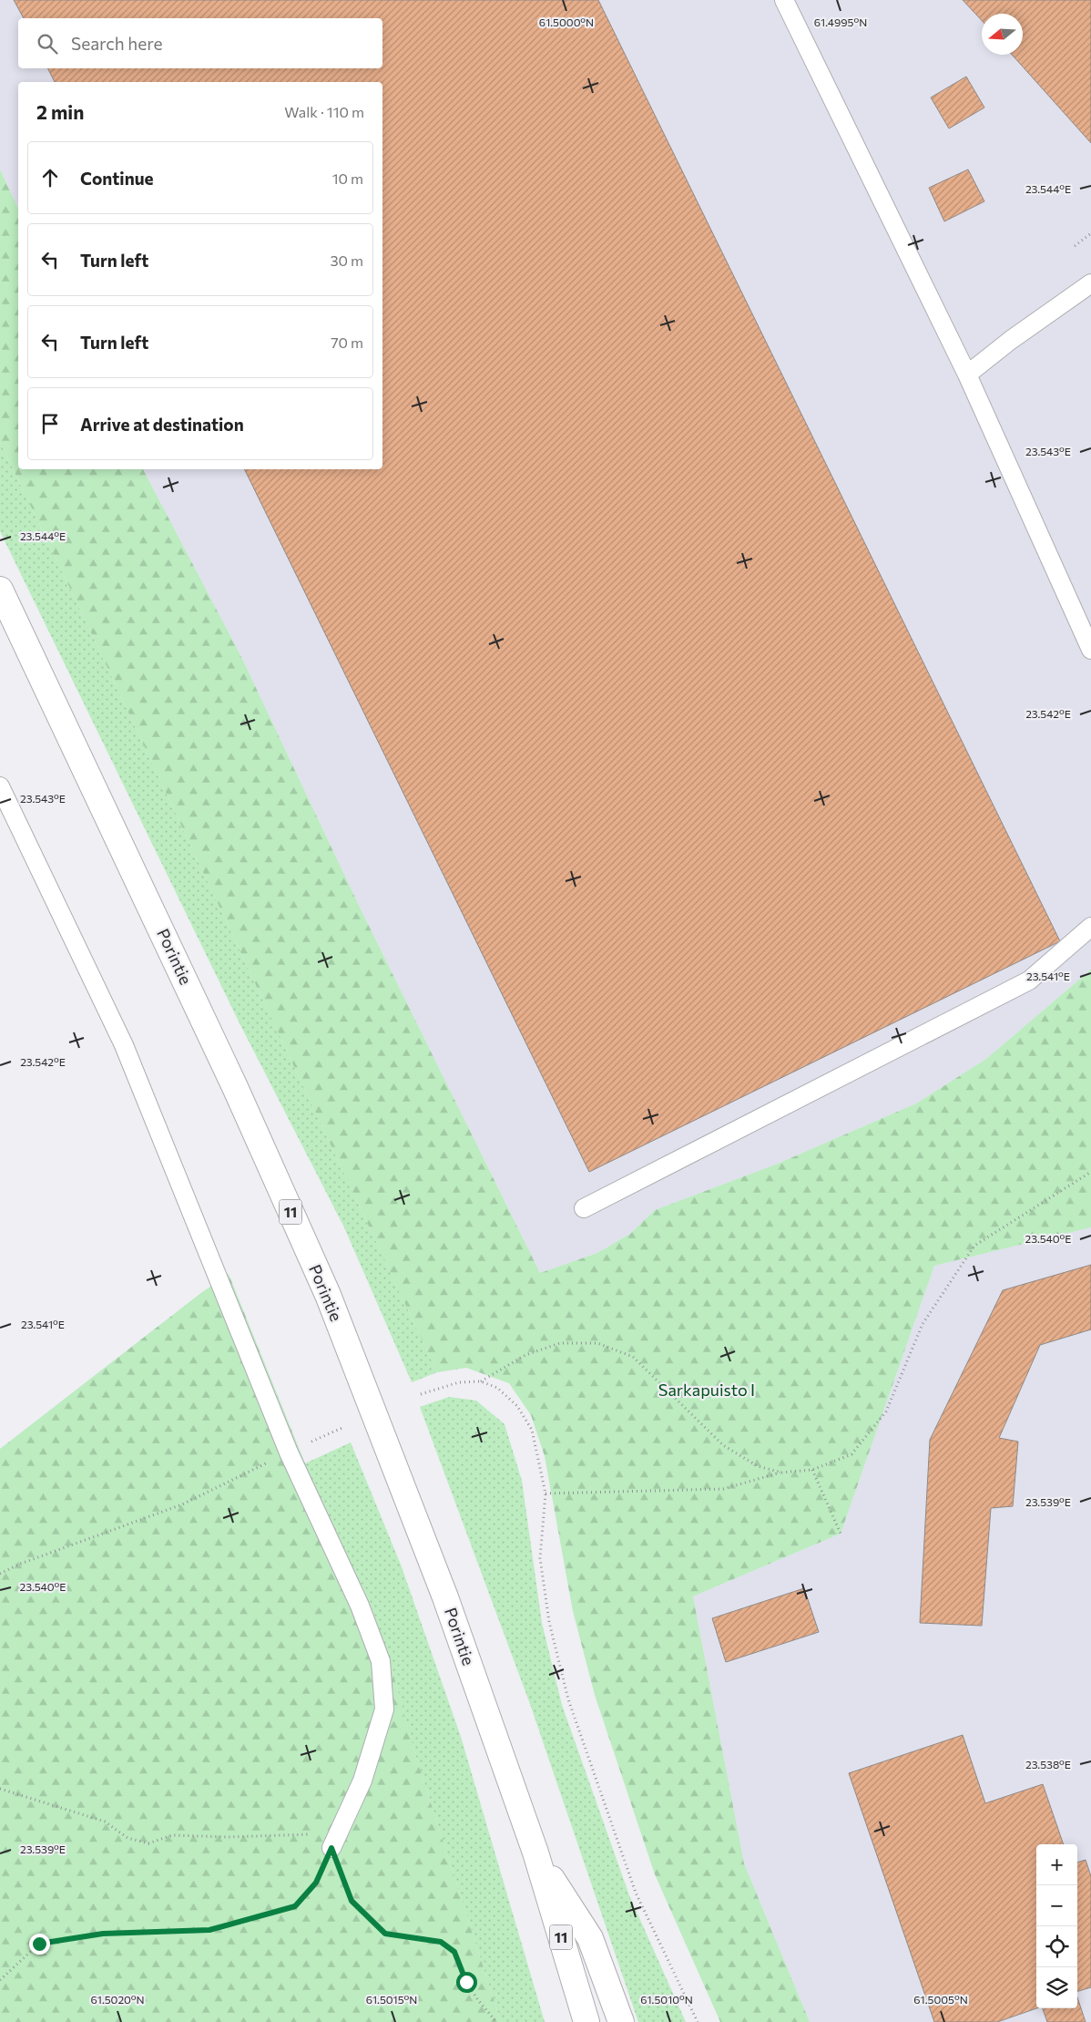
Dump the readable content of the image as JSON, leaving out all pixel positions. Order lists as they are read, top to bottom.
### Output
{
  "streets": {
    "highway": ["Porintie", "11"]
  },
  "parks": ["Sarkapuisto I"],
  "north": "left",
  "page": {
    "search": "Search here",
    "heading": ["2 min", "Walk · 110 m"],
    "list": [
      ["Continue", "10 m"],
      ["Turn left", "30 m"],
      ["Turn left", "70 m"],
      "Arrive at destination"
    ],
    "map_buttons": ["+", "−"]
  },
  "coordinates": [
    "61.5000°N",
    "61.4995°N",
    "23.544°E",
    "23.543°E",
    "23.542°E",
    "23.541°E",
    "23.540°E",
    "23.539°E",
    "23.538°E",
    "61.5020°N",
    "61.5015°N",
    "61.5010°N",
    "61.5005°N"
  ]
}
